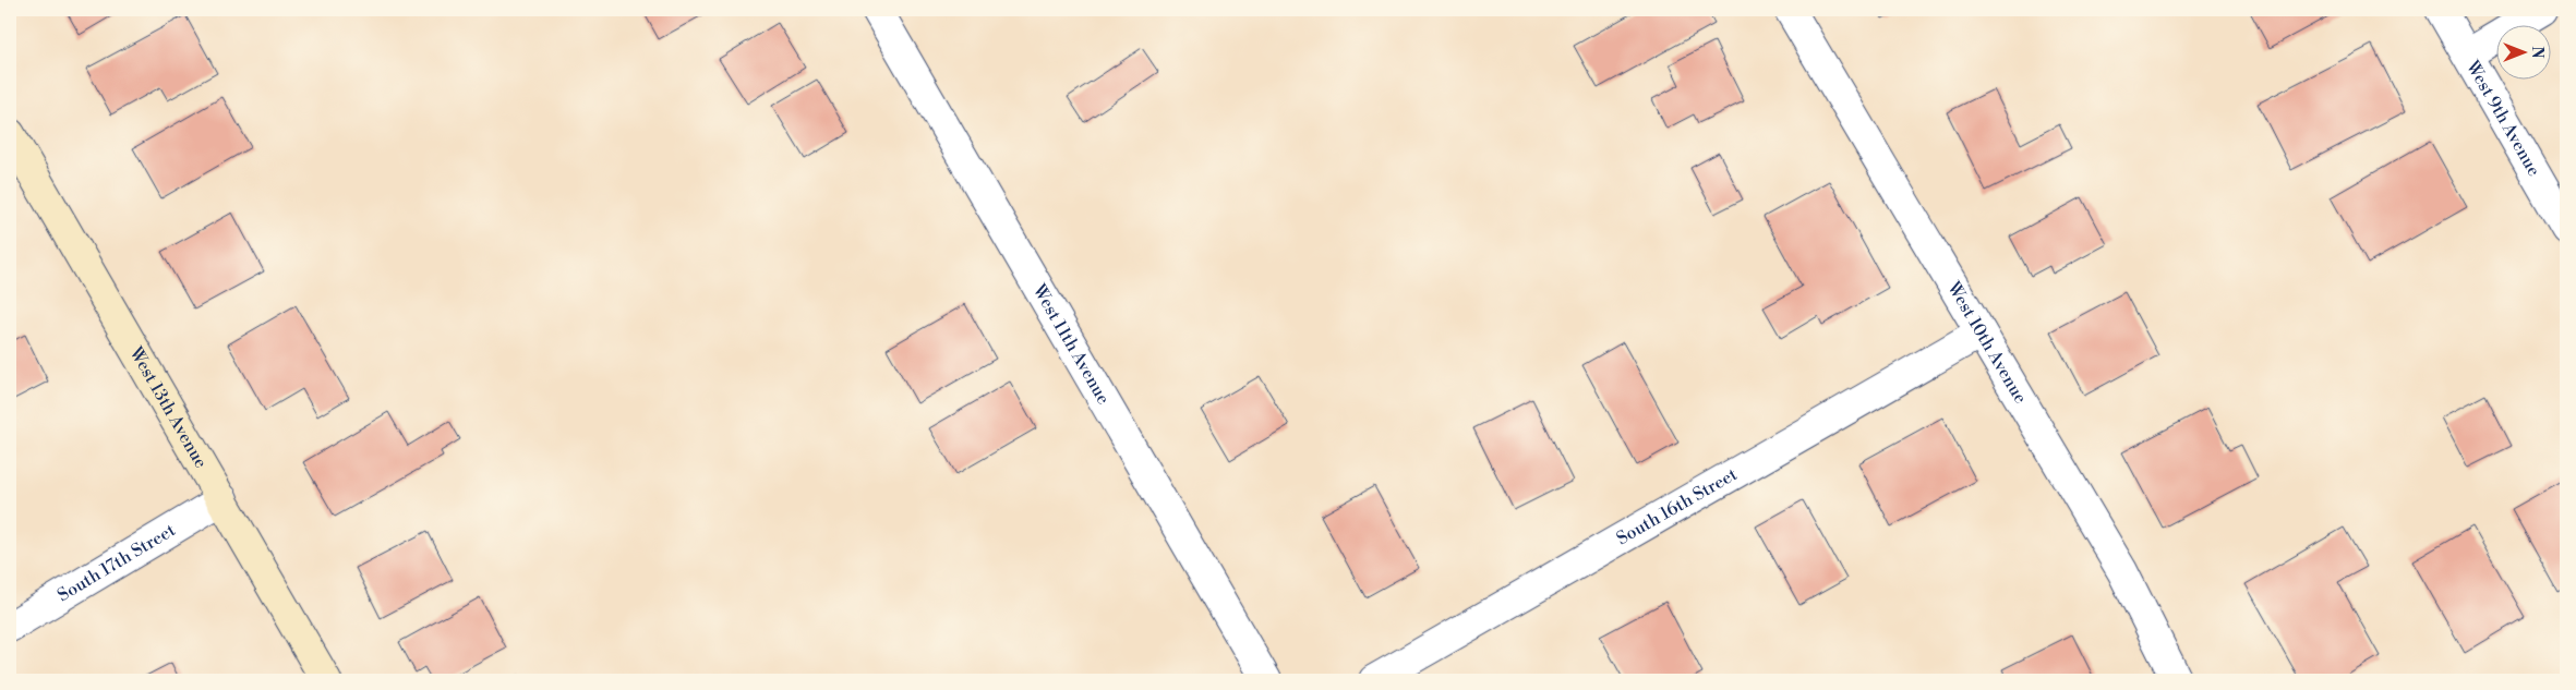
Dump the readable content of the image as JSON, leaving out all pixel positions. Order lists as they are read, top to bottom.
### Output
{
  "streets": {
    "street": [
      "West 9th Avenue",
      "West 10th Avenue",
      "West 11th Avenue",
      "West 13th Avenue",
      "South 16th Street",
      "South 17th Street"
    ]
  },
  "crossings": [
    ["West 10th Avenue", "South 16th Street"],
    ["West 13th Avenue", "South 17th Street"]
  ],
  "north": "right"
}
